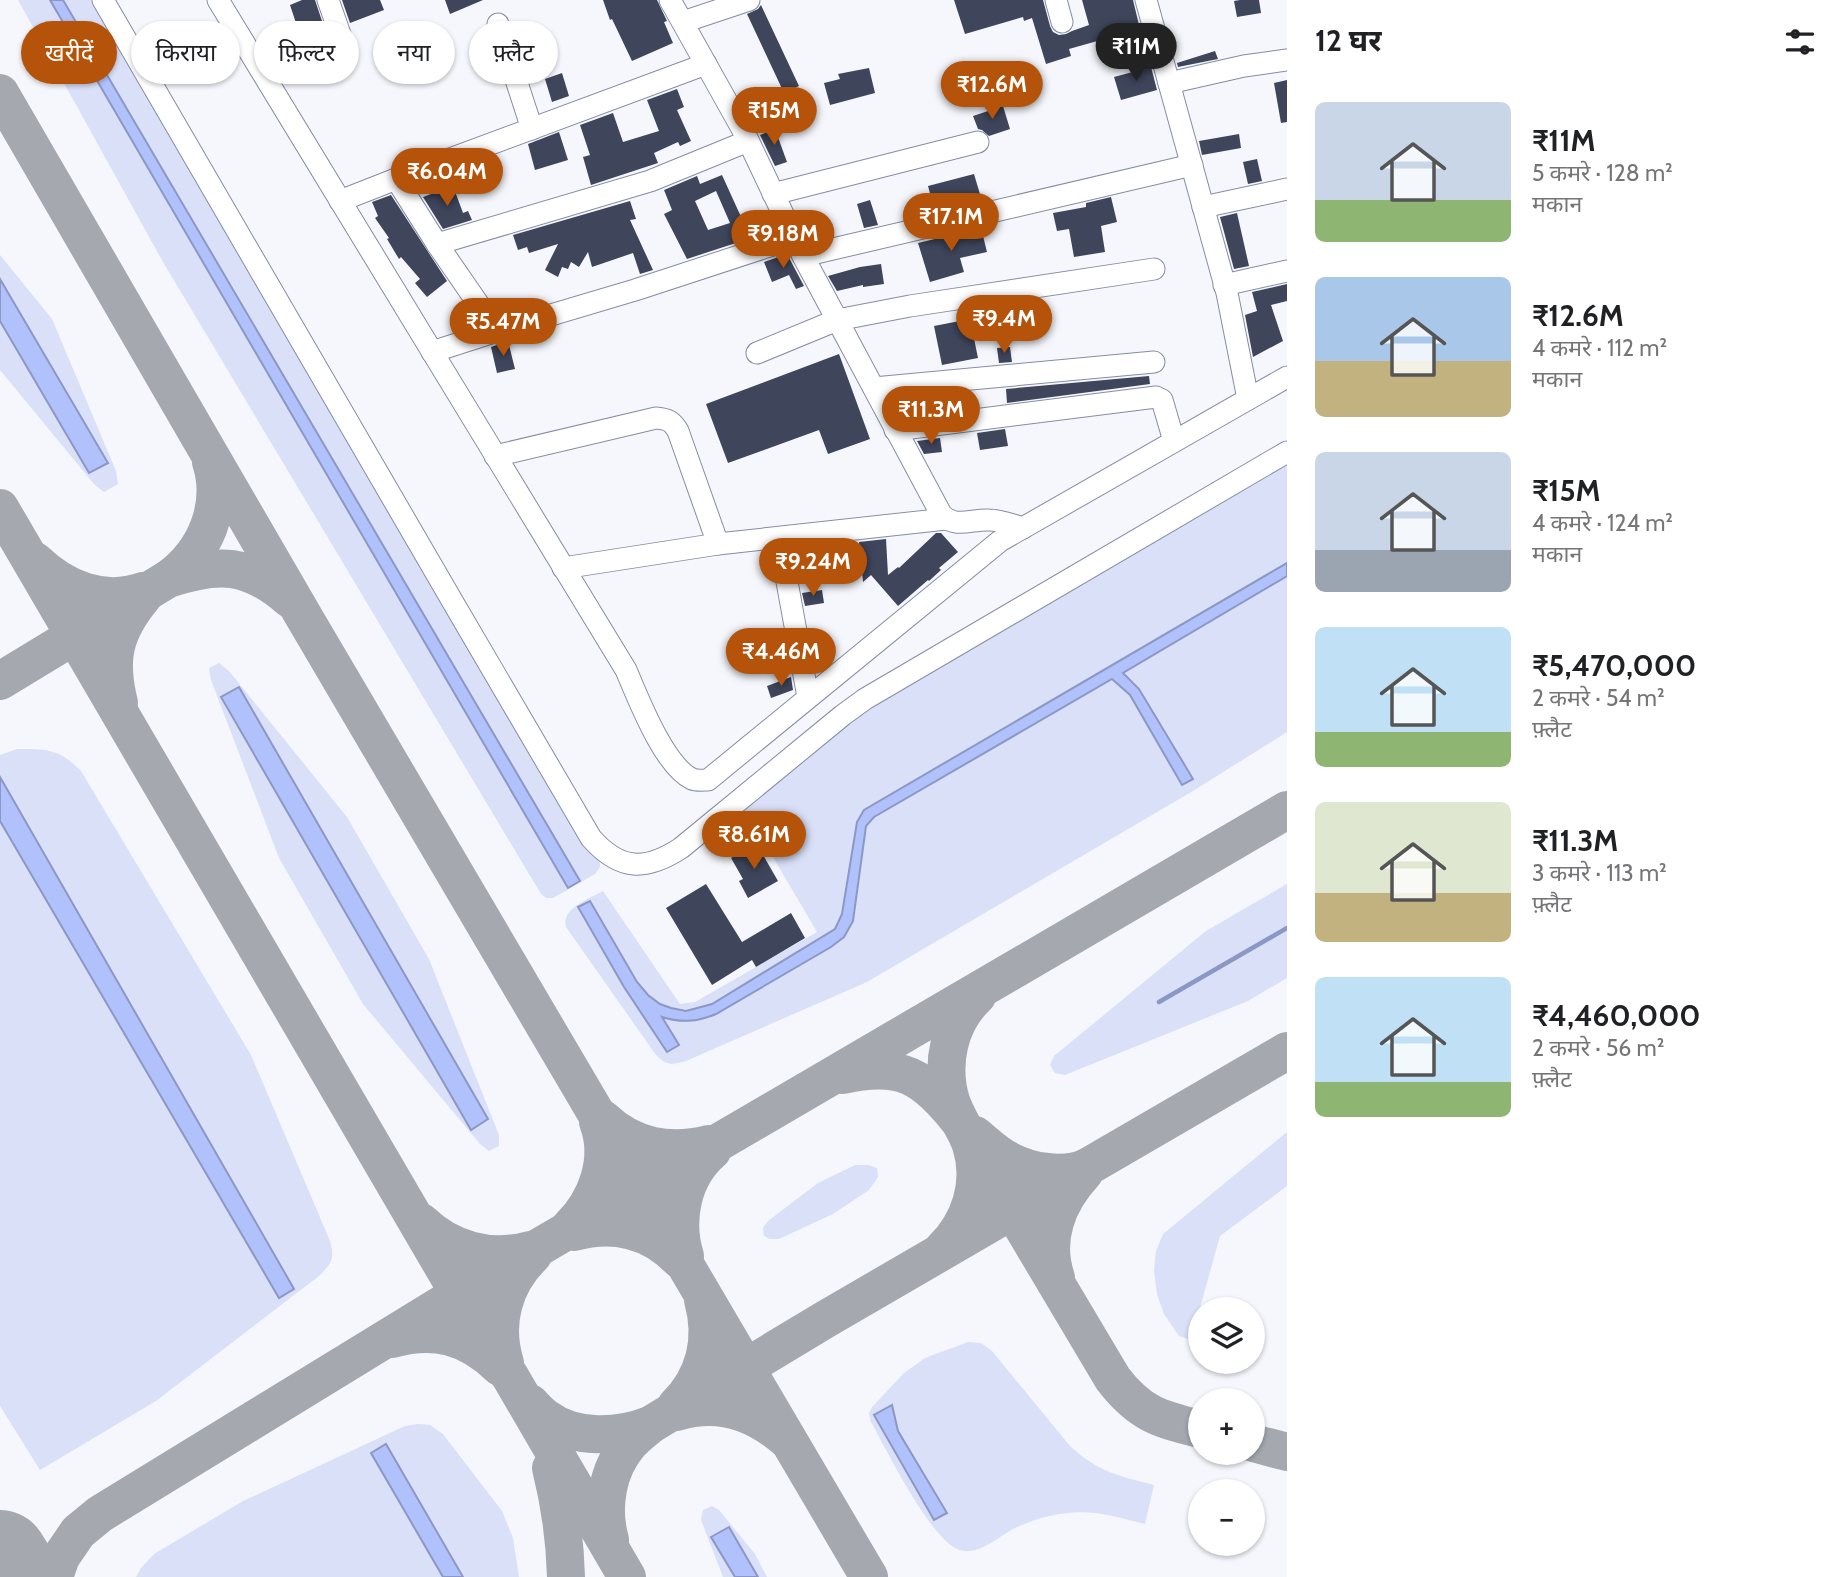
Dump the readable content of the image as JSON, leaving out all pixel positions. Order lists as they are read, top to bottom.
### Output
{
  "page": {
    "heading": "12 घर",
    "chip": [
      "खरीदें",
      "किराया",
      "फ़िल्टर",
      "नया",
      "फ़्लैट"
    ],
    "price": [
      "₹11M",
      "₹12.6M",
      "₹15M",
      "₹6.04M",
      "₹17.1M",
      "₹9.18M",
      "₹9.4M",
      "₹5.47M",
      "₹11.3M",
      "₹9.24M",
      "₹4.46M",
      "₹8.61M"
    ],
    "list": [
      {
        "name": "₹11M",
        "note": "5 कमरे · 128 m² · मकान"
      },
      {
        "name": "₹12.6M",
        "note": "4 कमरे · 112 m² · मकान"
      },
      {
        "name": "₹15M",
        "note": "4 कमरे · 124 m² · मकान"
      },
      {
        "name": "₹5,470,000",
        "note": "2 कमरे · 54 m² · फ़्लैट"
      },
      {
        "name": "₹11.3M",
        "note": "3 कमरे · 113 m² · फ़्लैट"
      },
      {
        "name": "₹4,460,000",
        "note": "2 कमरे · 56 m² · फ़्लैट"
      }
    ],
    "map_buttons": ["+", "−"]
  }
}
